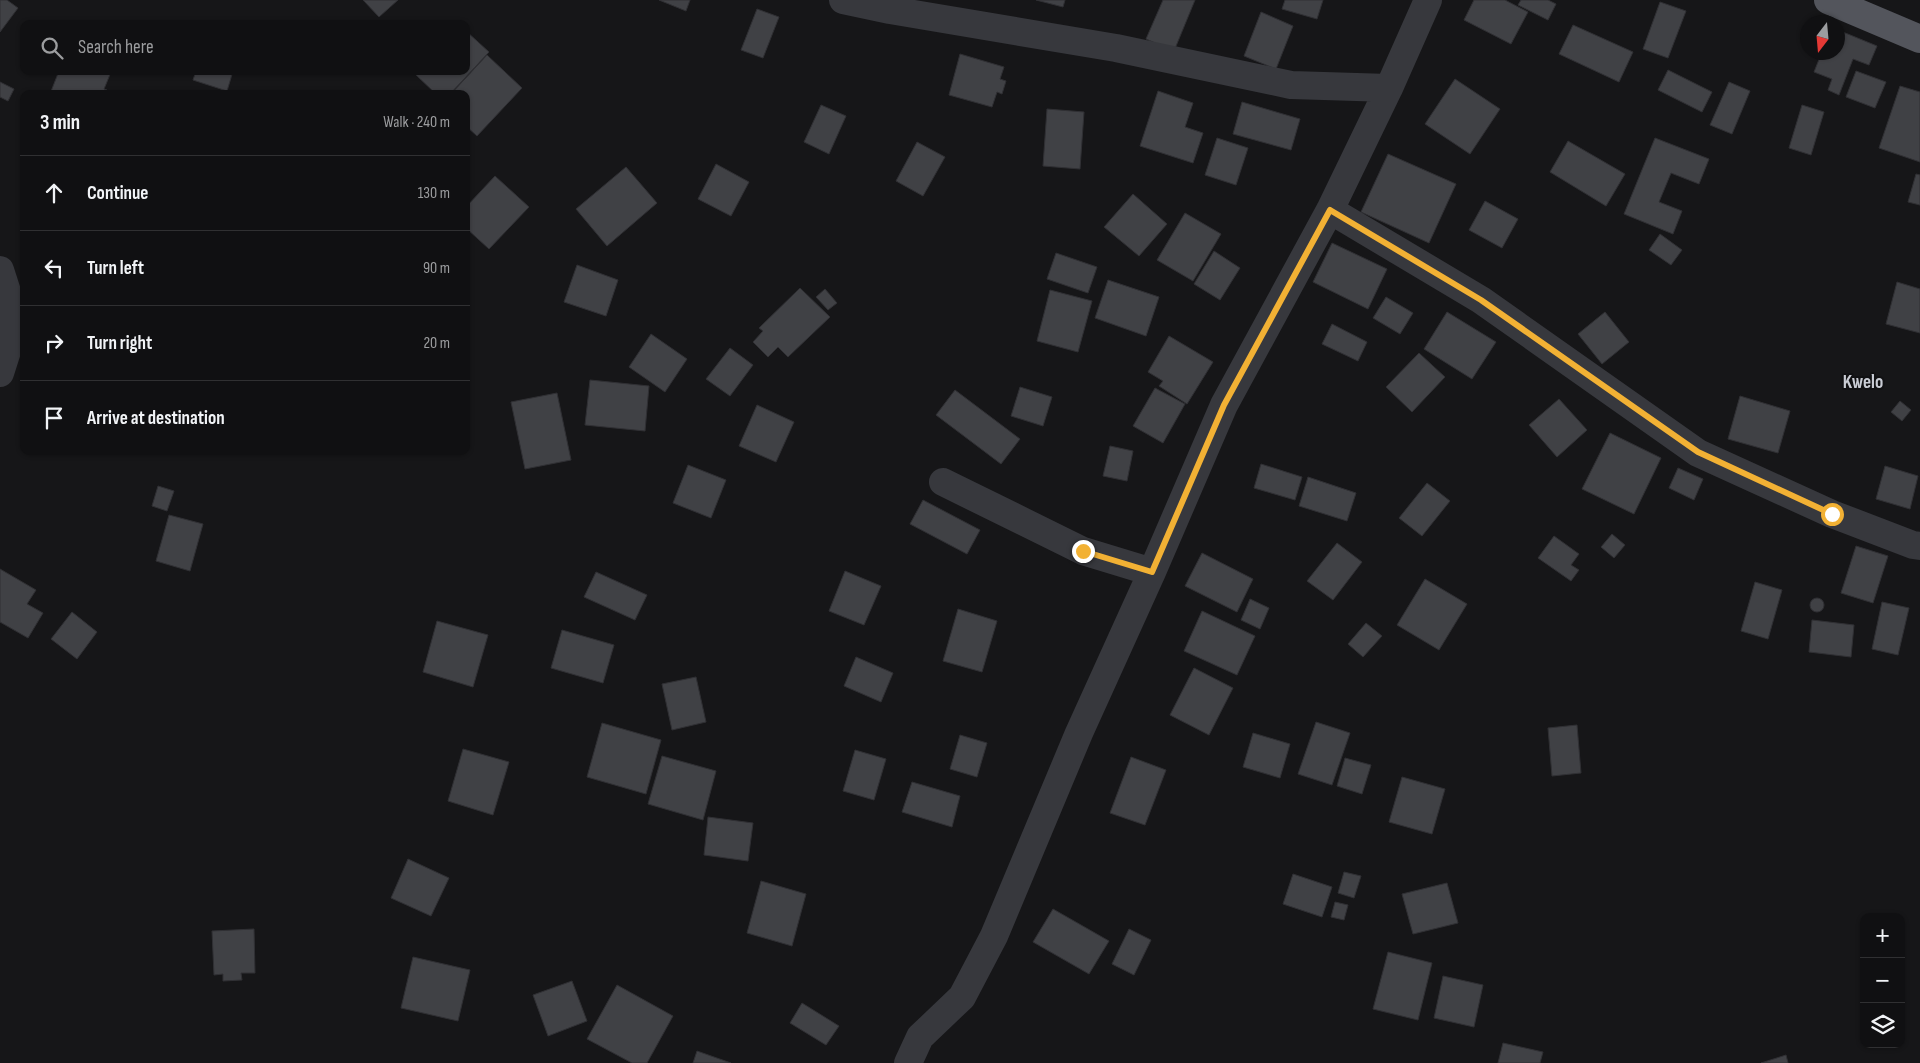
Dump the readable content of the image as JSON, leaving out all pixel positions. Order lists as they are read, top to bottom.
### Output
{
  "districts": ["Kwelo"],
  "north": "bottom",
  "page": {
    "search": "Search here",
    "heading": ["3 min", "Walk · 240 m"],
    "list": [
      ["Continue", "130 m"],
      ["Turn left", "90 m"],
      ["Turn right", "20 m"],
      "Arrive at destination"
    ],
    "map_buttons": ["+", "−"]
  }
}
